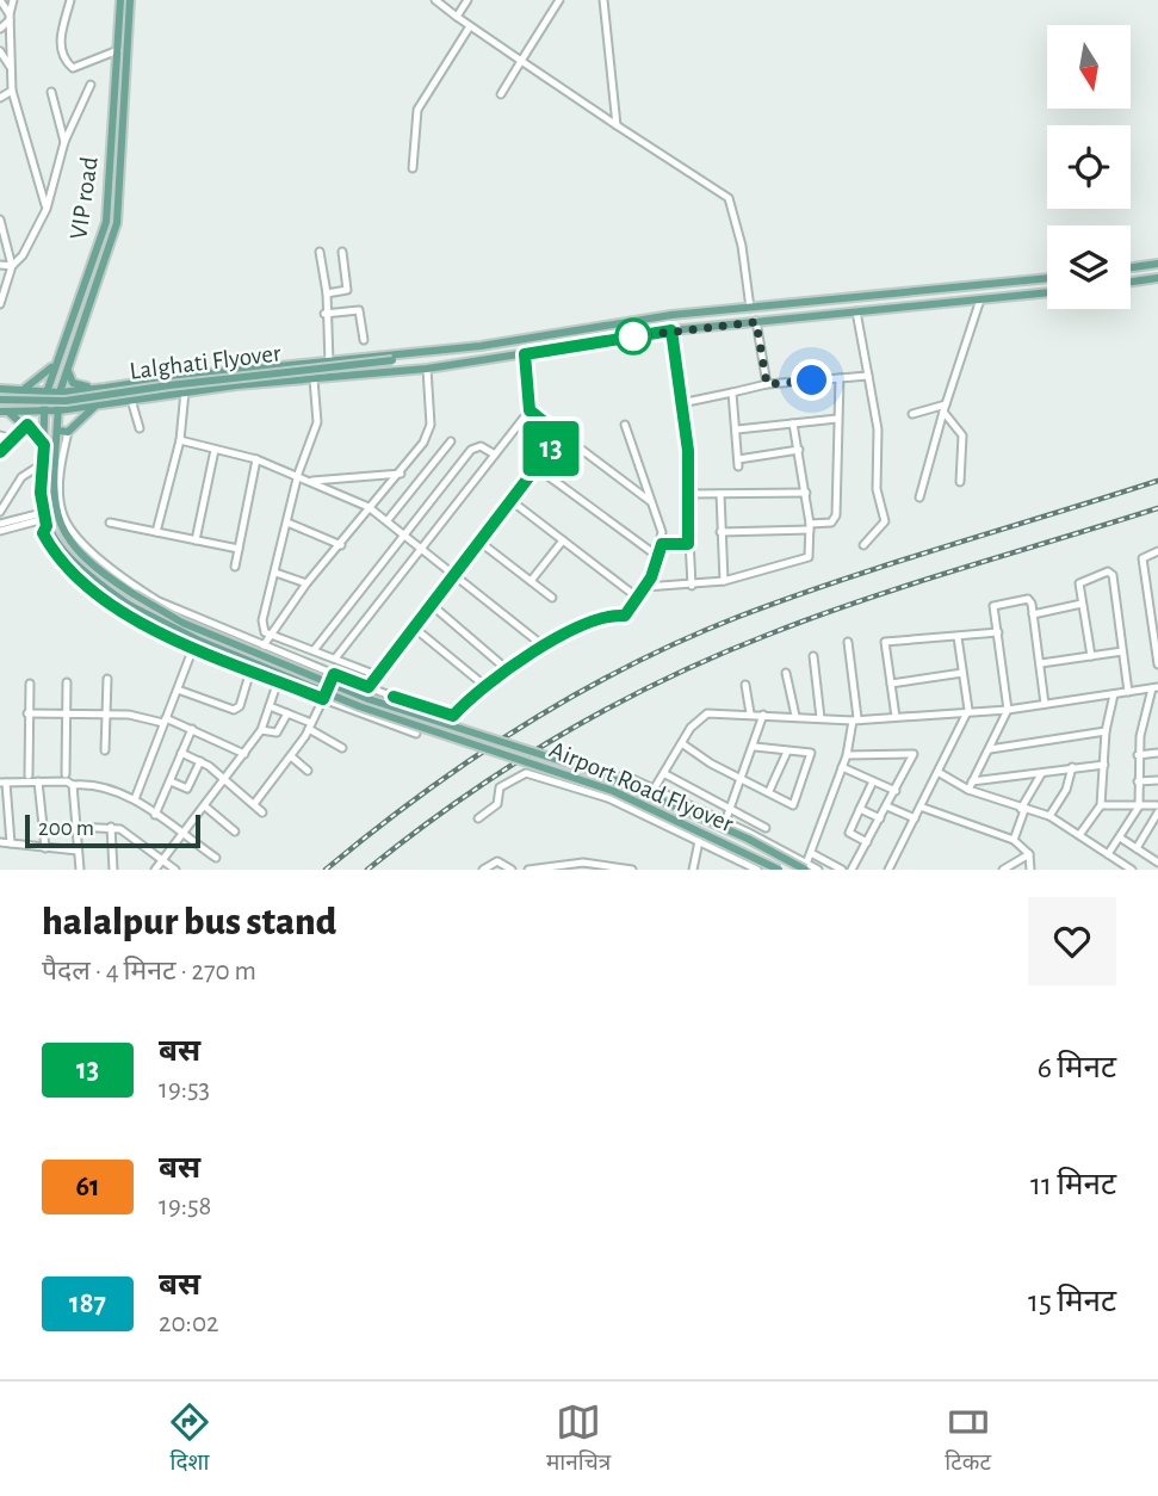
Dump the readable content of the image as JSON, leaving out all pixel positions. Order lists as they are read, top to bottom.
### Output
{
  "streets": {
    "main road": ["VIP road", "Lalghati Flyover", "Airport Road Flyover"]
  },
  "crossings": [
    ["VIP road", "Airport Road Flyover"]
  ],
  "lines": ["bus line 13"],
  "scale_bar": "200 m",
  "north": "bottom",
  "page": {
    "on_map": "13",
    "scale": "200 m",
    "heading": ["halalpur bus stand", "पैदल · 4 मिनट · 270 m"],
    "list": [
      {
        "mark": "13",
        "name": "बस",
        "note": "19:53",
        "value": "6 मिनट"
      },
      {
        "mark": "61",
        "name": "बस",
        "note": "19:58",
        "value": "11 मिनट"
      },
      {
        "mark": "187",
        "name": "बस",
        "note": "20:02",
        "value": "15 मिनट"
      }
    ],
    "tabs": ["दिशा", "मानचित्र", "टिकट"]
  }
}
